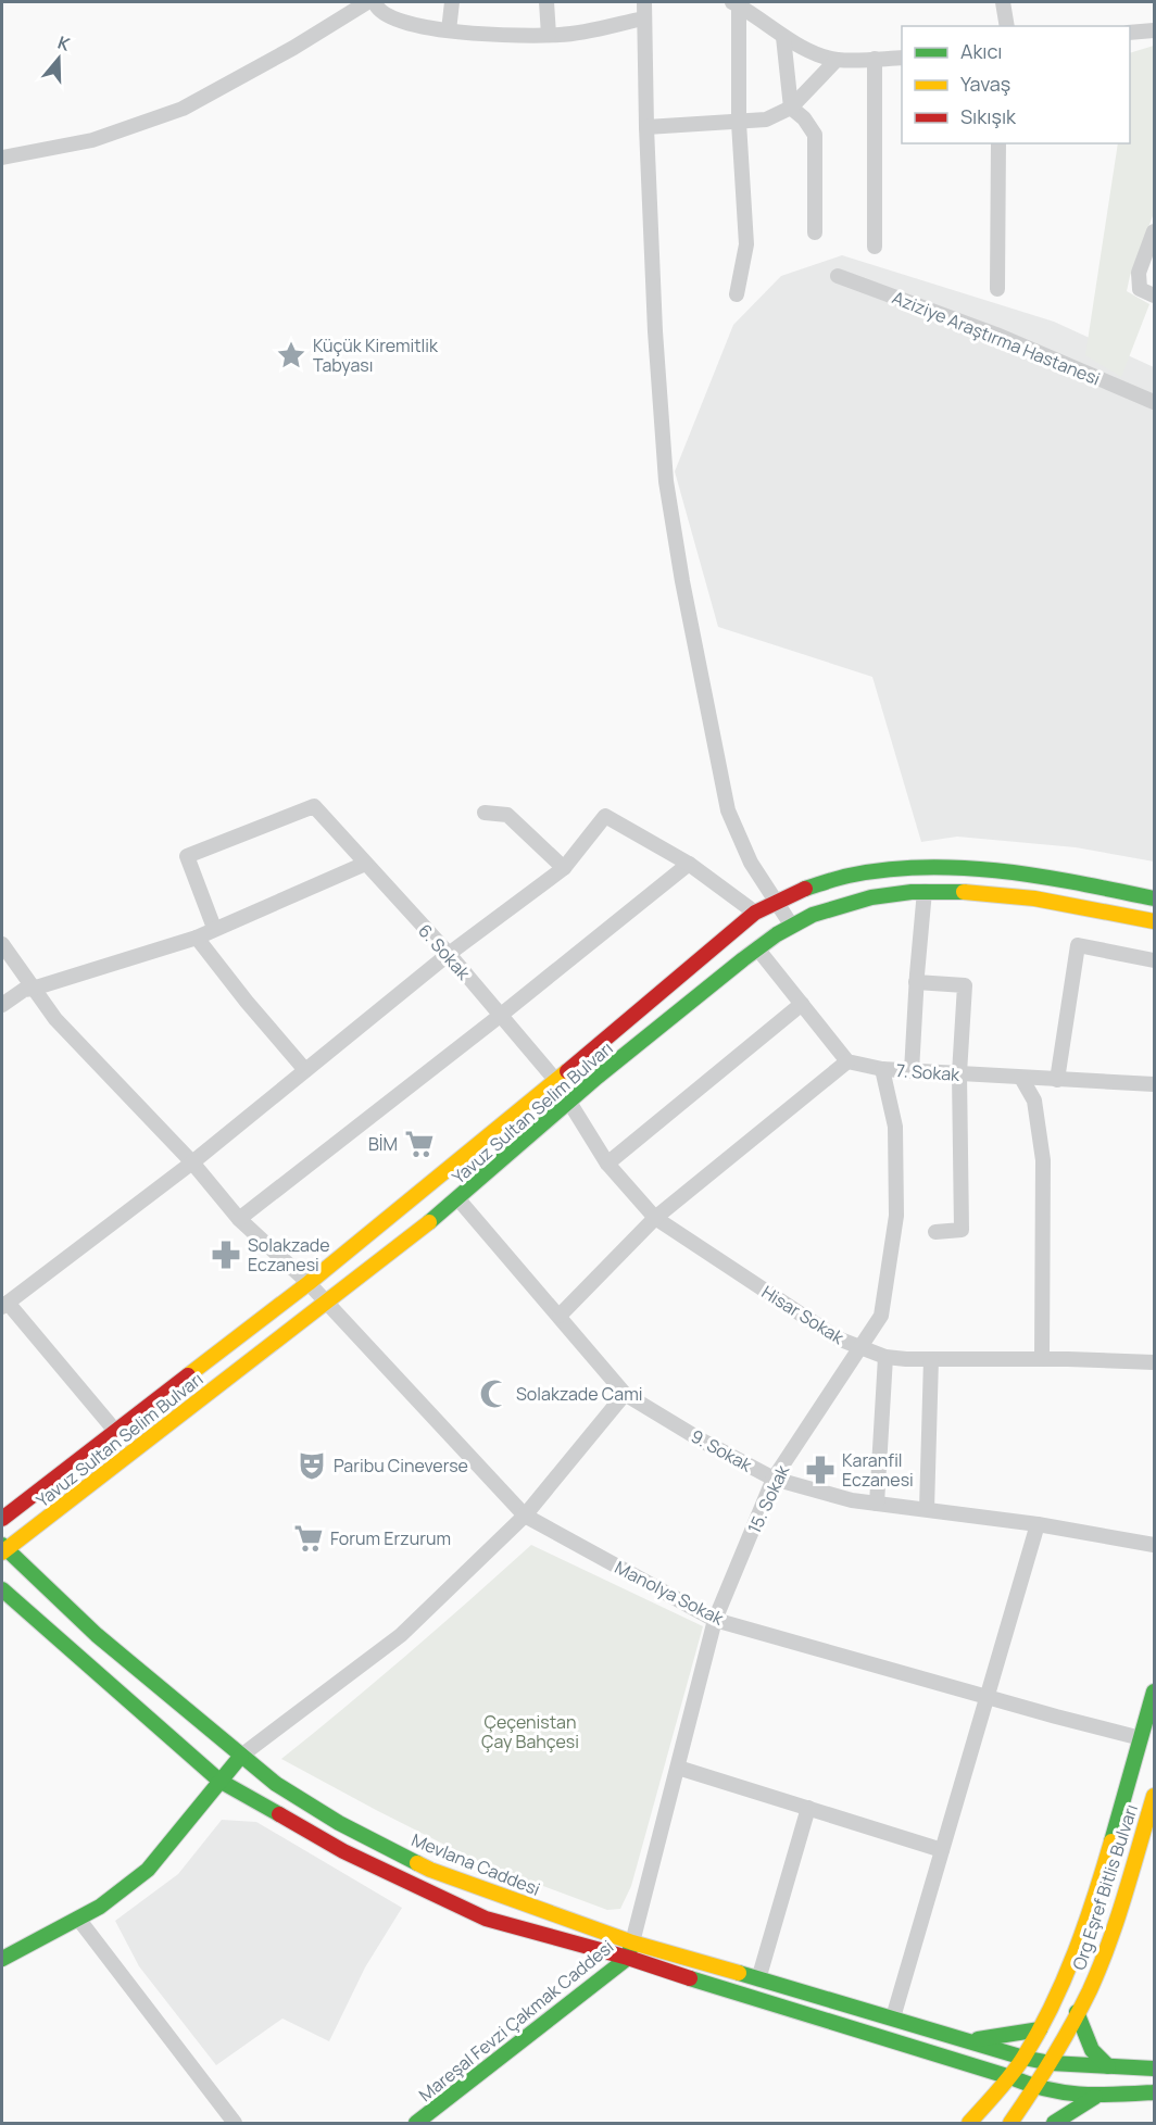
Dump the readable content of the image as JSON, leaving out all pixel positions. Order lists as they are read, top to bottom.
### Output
{
  "streets": {
    "main road": [
      "Yavuz Sultan Selim Bulvarı",
      "Mevlana Caddesi",
      "Org Eşref Bitlis Bulvarı",
      "Mareşal Fevzi Çakmak Caddesi"
    ],
    "street": [
      "Aziziye Araştırma Hastanesi",
      "6. Sokak",
      "7. Sokak",
      "Hisar Sokak",
      "9. Sokak",
      "15. Sokak",
      "Manolya Sokak"
    ]
  },
  "crossings": [
    ["6. Sokak", "Yavuz Sultan Selim Bulvarı"],
    ["6. Sokak", "Hisar Sokak"],
    ["7. Sokak", "15. Sokak"],
    ["Yavuz Sultan Selim Bulvarı", "Hisar Sokak"],
    ["Yavuz Sultan Selim Bulvarı", "9. Sokak"],
    ["Yavuz Sultan Selim Bulvarı", "Manolya Sokak"],
    ["Yavuz Sultan Selim Bulvarı", "Mevlana Caddesi"],
    ["Hisar Sokak", "15. Sokak"],
    ["9. Sokak", "15. Sokak"],
    ["15. Sokak", "Manolya Sokak"],
    ["15. Sokak", "Mevlana Caddesi"],
    ["15. Sokak", "Mareşal Fevzi Çakmak Caddesi"],
    ["Mevlana Caddesi", "Org Eşref Bitlis Bulvarı"],
    ["Mevlana Caddesi", "Mareşal Fevzi Çakmak Caddesi"]
  ],
  "parks": ["Çeçenistan Çay Bahçesi"],
  "places": {
    "place": ["Küçük Kiremitlik Tabyası"],
    "supermarket": ["BİM", "Forum Erzurum"],
    "pharmacy": ["Solakzade Eczanesi", "Karanfil Eczanesi"],
    "mosque": ["Solakzade Cami"],
    "theatre": ["Paribu Cineverse"]
  },
  "legend": ["Akıcı", "Yavaş", "Sıkışık"],
  "north": "top"
}
